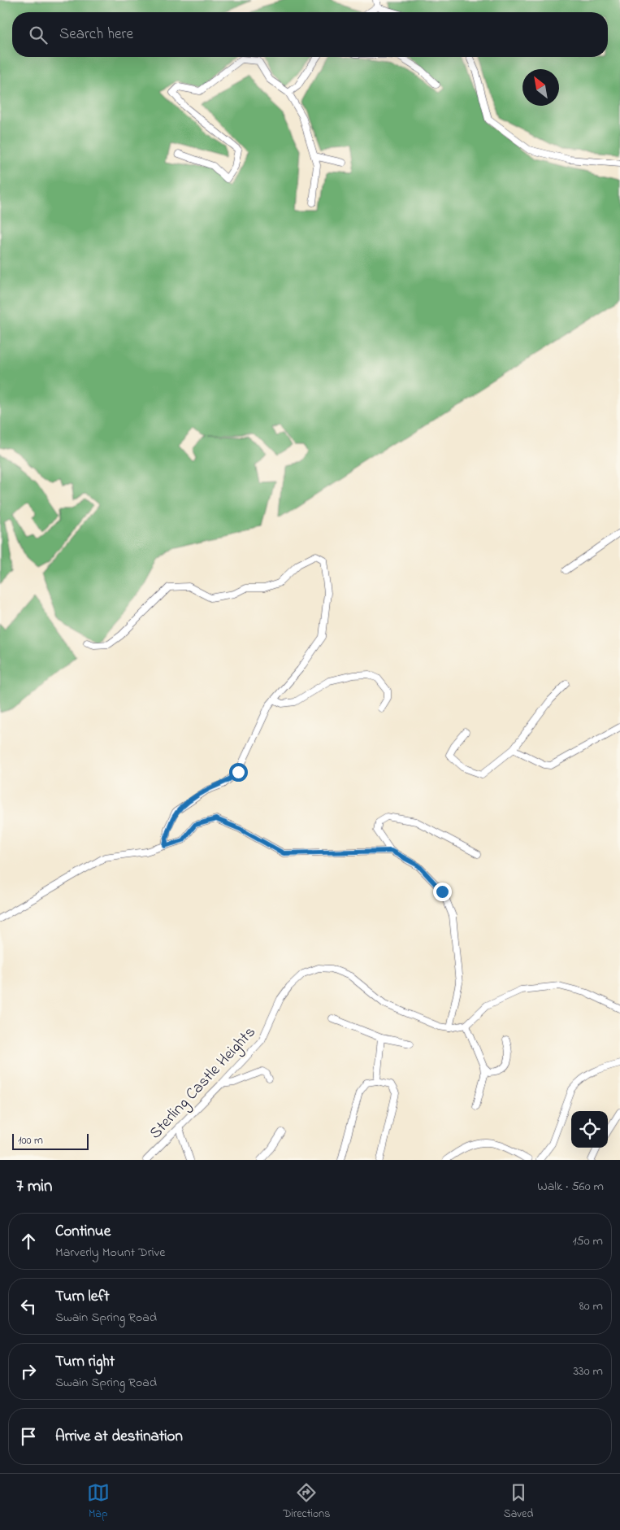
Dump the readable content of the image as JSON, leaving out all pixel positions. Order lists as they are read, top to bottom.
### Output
{
  "streets": {
    "street": ["Sterling Castle Heights"]
  },
  "scale_bar": "100 m",
  "north": "top left",
  "page": {
    "search": "Search here",
    "scale": "100 m",
    "heading": ["7 min", "Walk · 560 m"],
    "list": [
      ["Continue", "Marverly Mount Drive", "150 m"],
      ["Turn left", "Swain Spring Road", "80 m"],
      ["Turn right", "Swain Spring Road", "330 m"],
      "Arrive at destination"
    ],
    "nav": ["Map", "Directions", "Saved"]
  }
}
